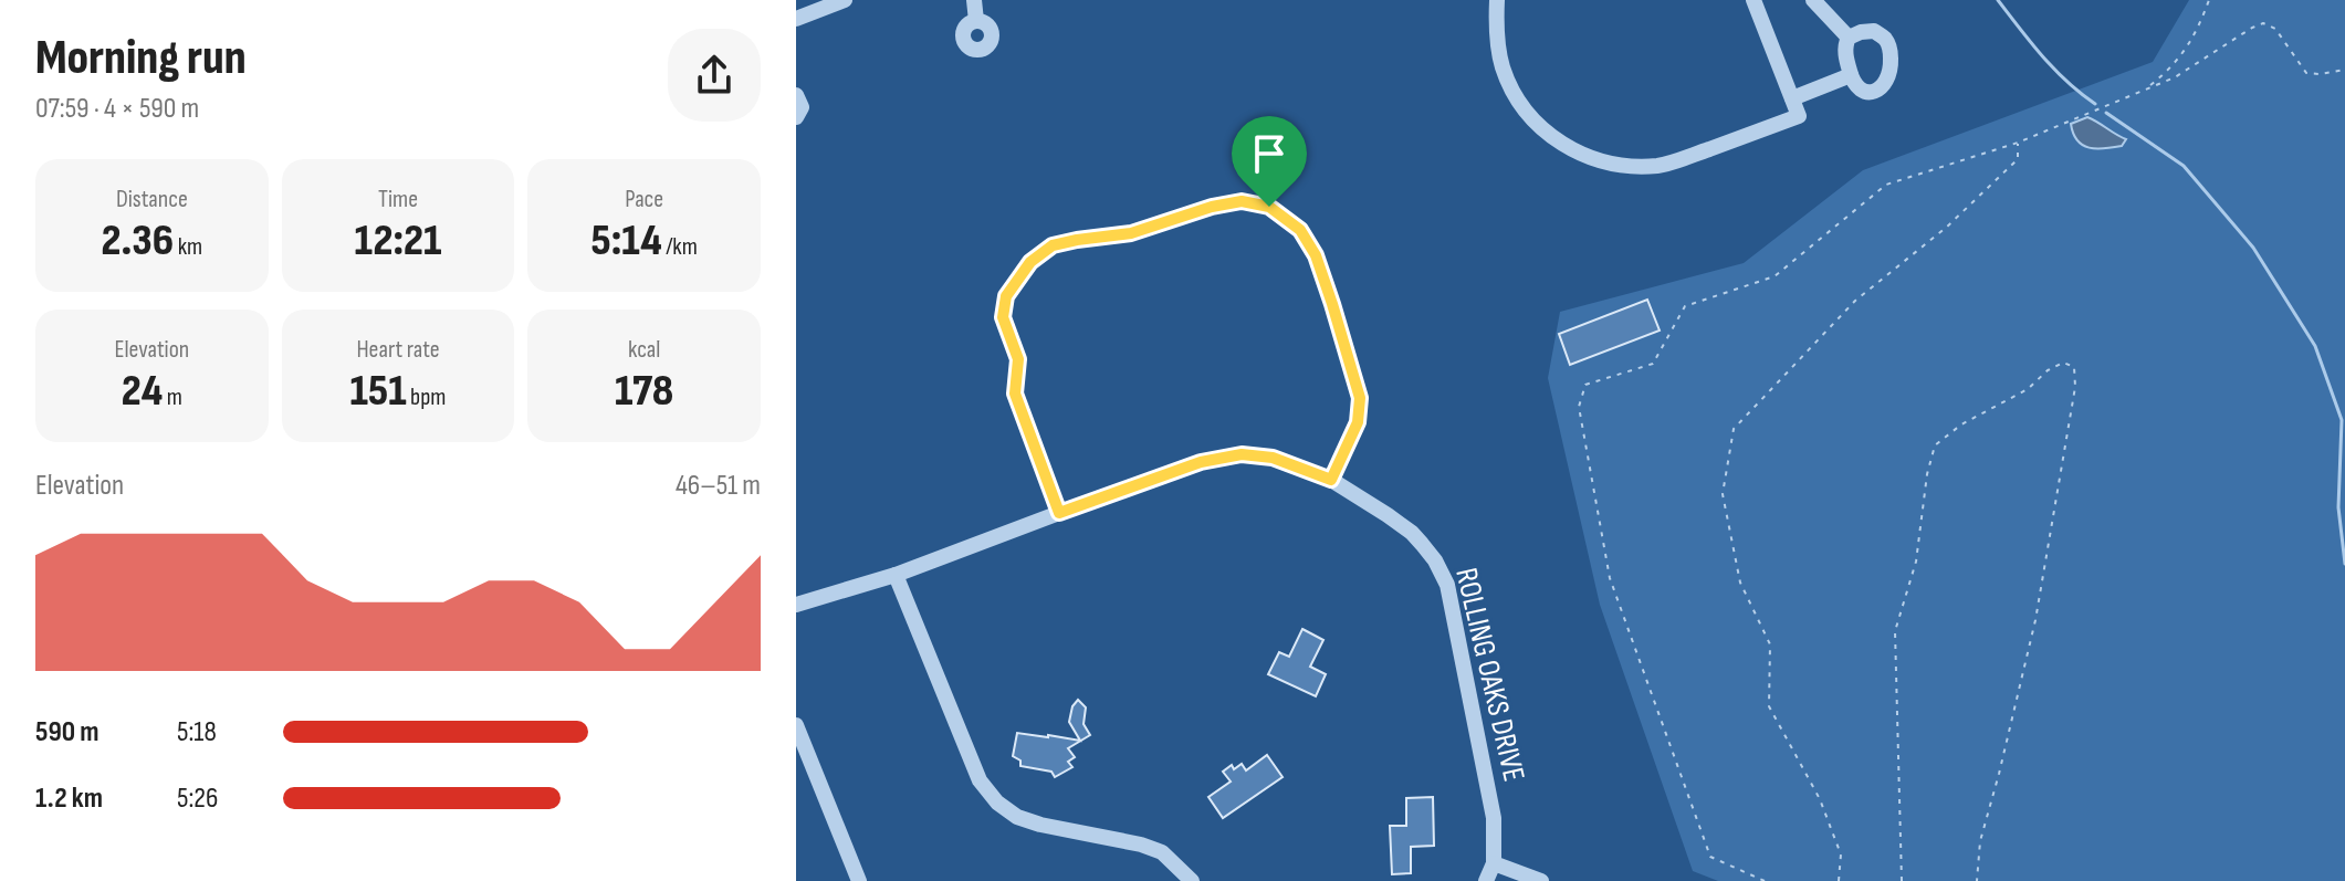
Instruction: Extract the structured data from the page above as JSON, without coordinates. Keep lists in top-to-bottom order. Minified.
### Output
{"streets":{"street":["ROLLING OAKS DRIVE"]},"page":{"heading":["Morning run","07:59 · 4 × 590 m"],"stats":[["Distance","2.36 km"],["Time","12:21"],["Pace","5:14 /km"],["Elevation","24 m"],["Heart rate","151 bpm"],["kcal","178"]],"chart":["Elevation","46–51 m"],"list":[{"name":"590 m","note":"5:18"},{"name":"1.2 km","note":"5:26"}]}}
